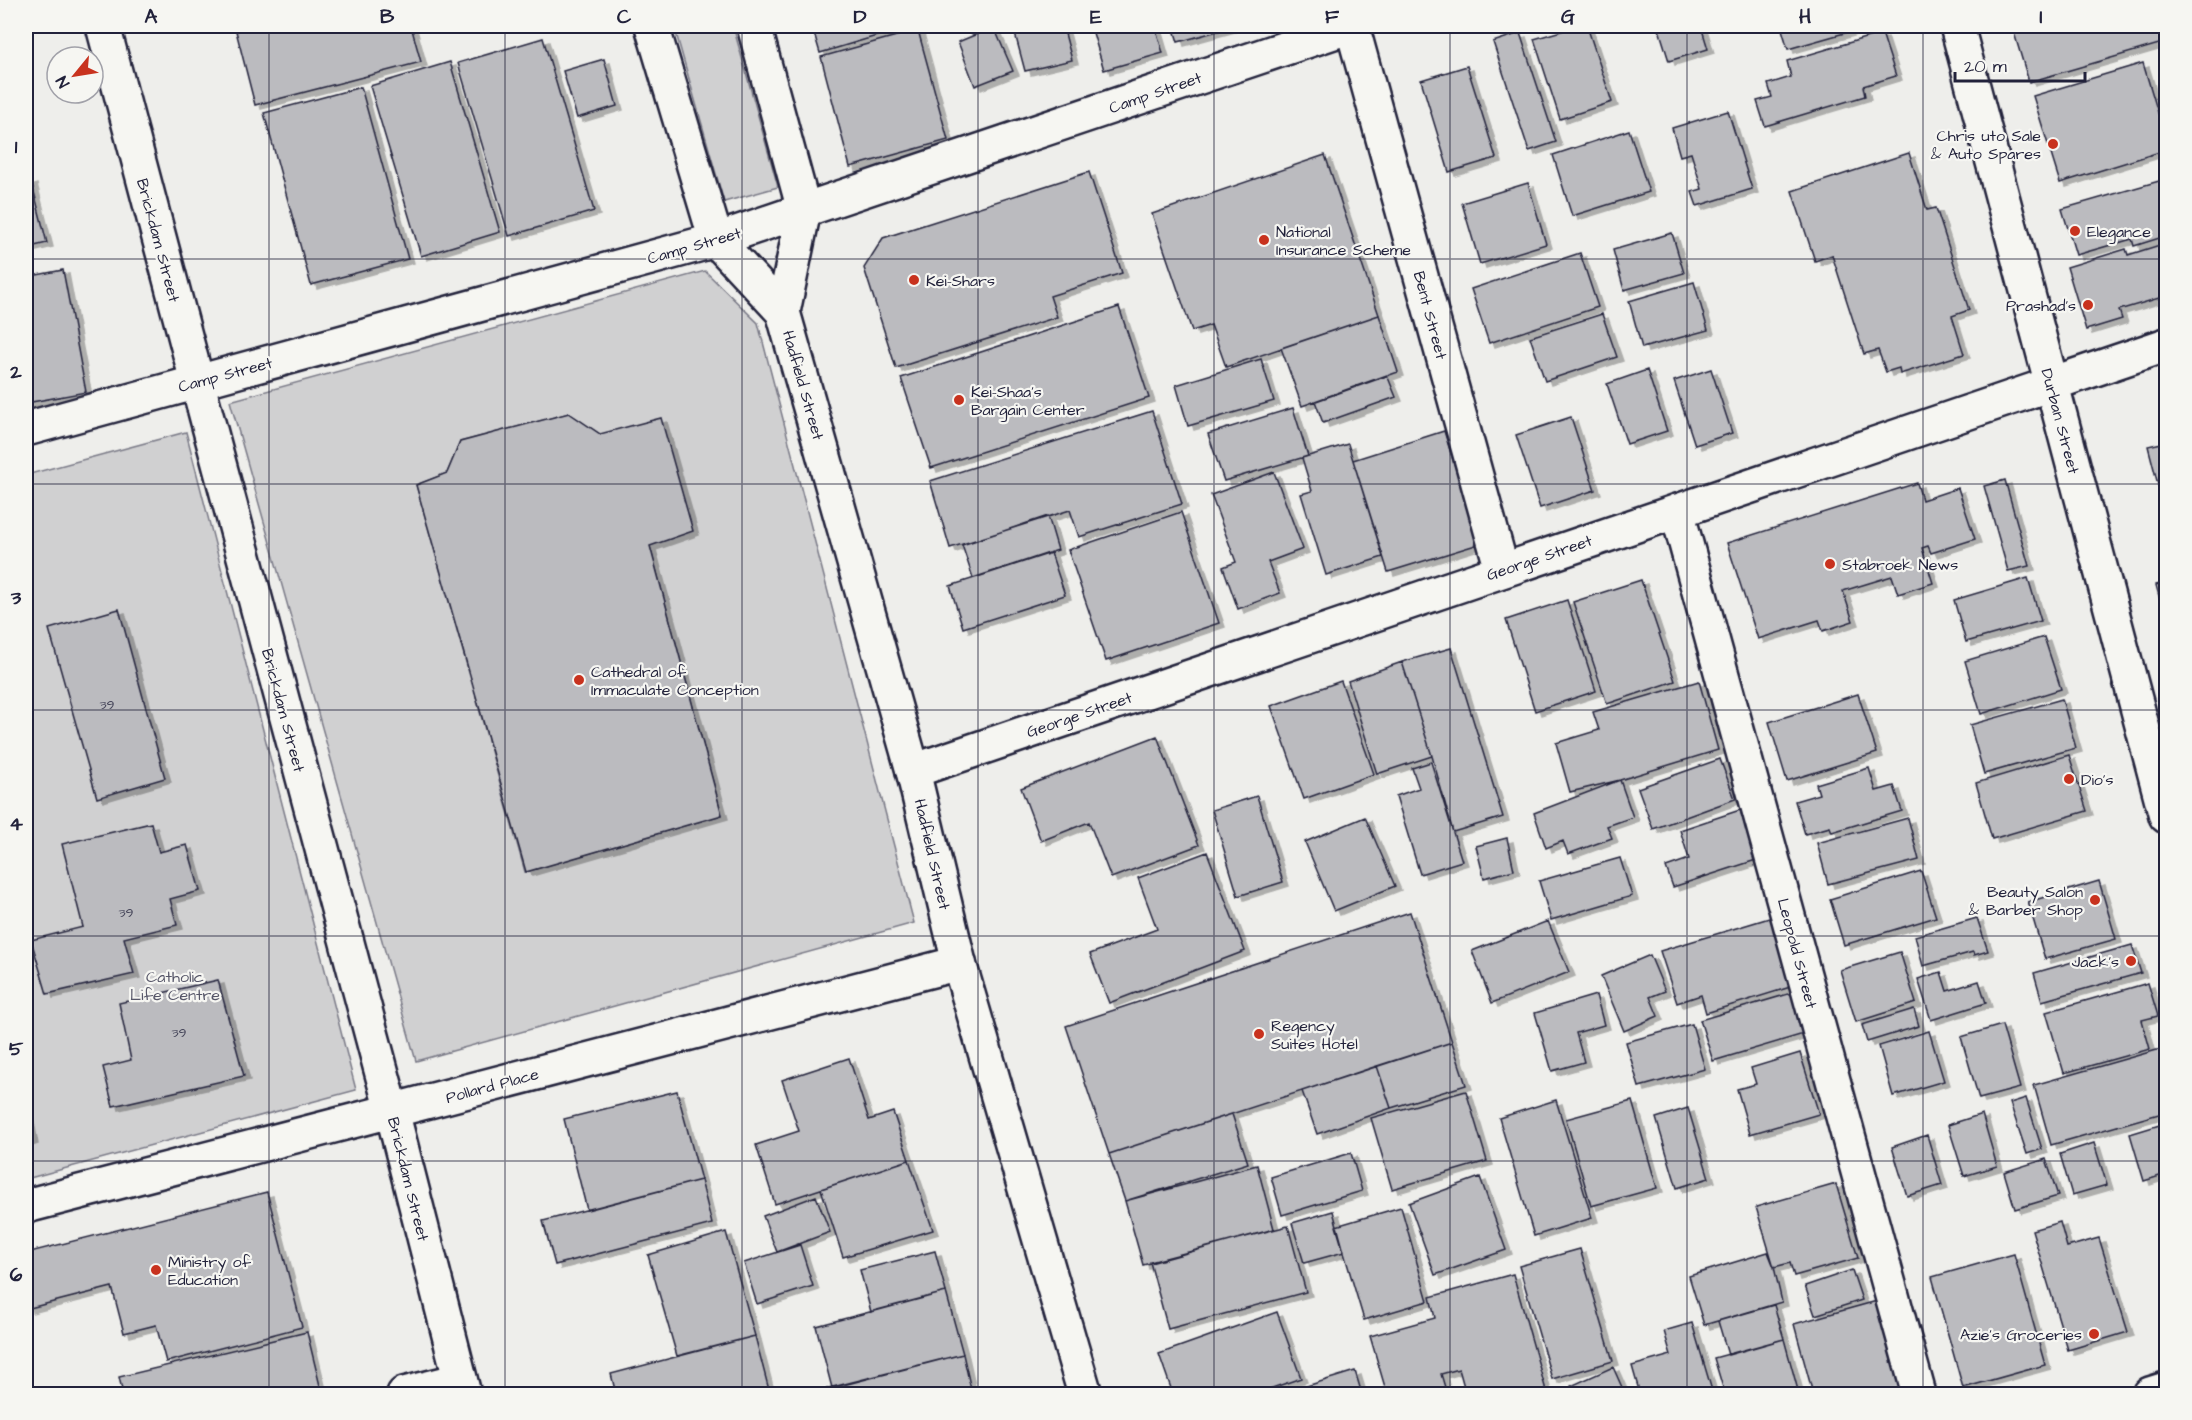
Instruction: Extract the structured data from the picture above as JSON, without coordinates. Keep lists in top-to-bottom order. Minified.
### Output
{"streets":{"street":["Camp Street","Brickdam Street","Bent Street","Hadfield Street","Durban Street","George Street","Leopold Street","Pollard Place"]},"crossings":[["Camp Street","Brickdam Street"],["Camp Street","Bent Street"],["Camp Street","Hadfield Street"],["Brickdam Street","Pollard Place"],["Bent Street","George Street"],["Hadfield Street","George Street"],["Hadfield Street","Pollard Place"],["Durban Street","George Street"],["George Street","Leopold Street"]],"parks":["Catholic Life Centre"],"places":["Chris uto Sale & Auto Spares","Elegance","National Insurance Scheme","Kei-Shars","Prashad's","Kei-Shaa's Bargain Center","Stabroek News","Cathedral of Immaculate Conception","Dio's","Beauty Salon & Barber Shop","Jack's","Regency Suites Hotel","Ministry of Education","Azie's Groceries"],"house_numbers":["39","39","39"],"scale_bar":"20 m","north":"bottom left","grid":{"columns":["A","B","C","D","E","F","G","H","I"],"rows":["1","2","3","4","5","6"]}}
